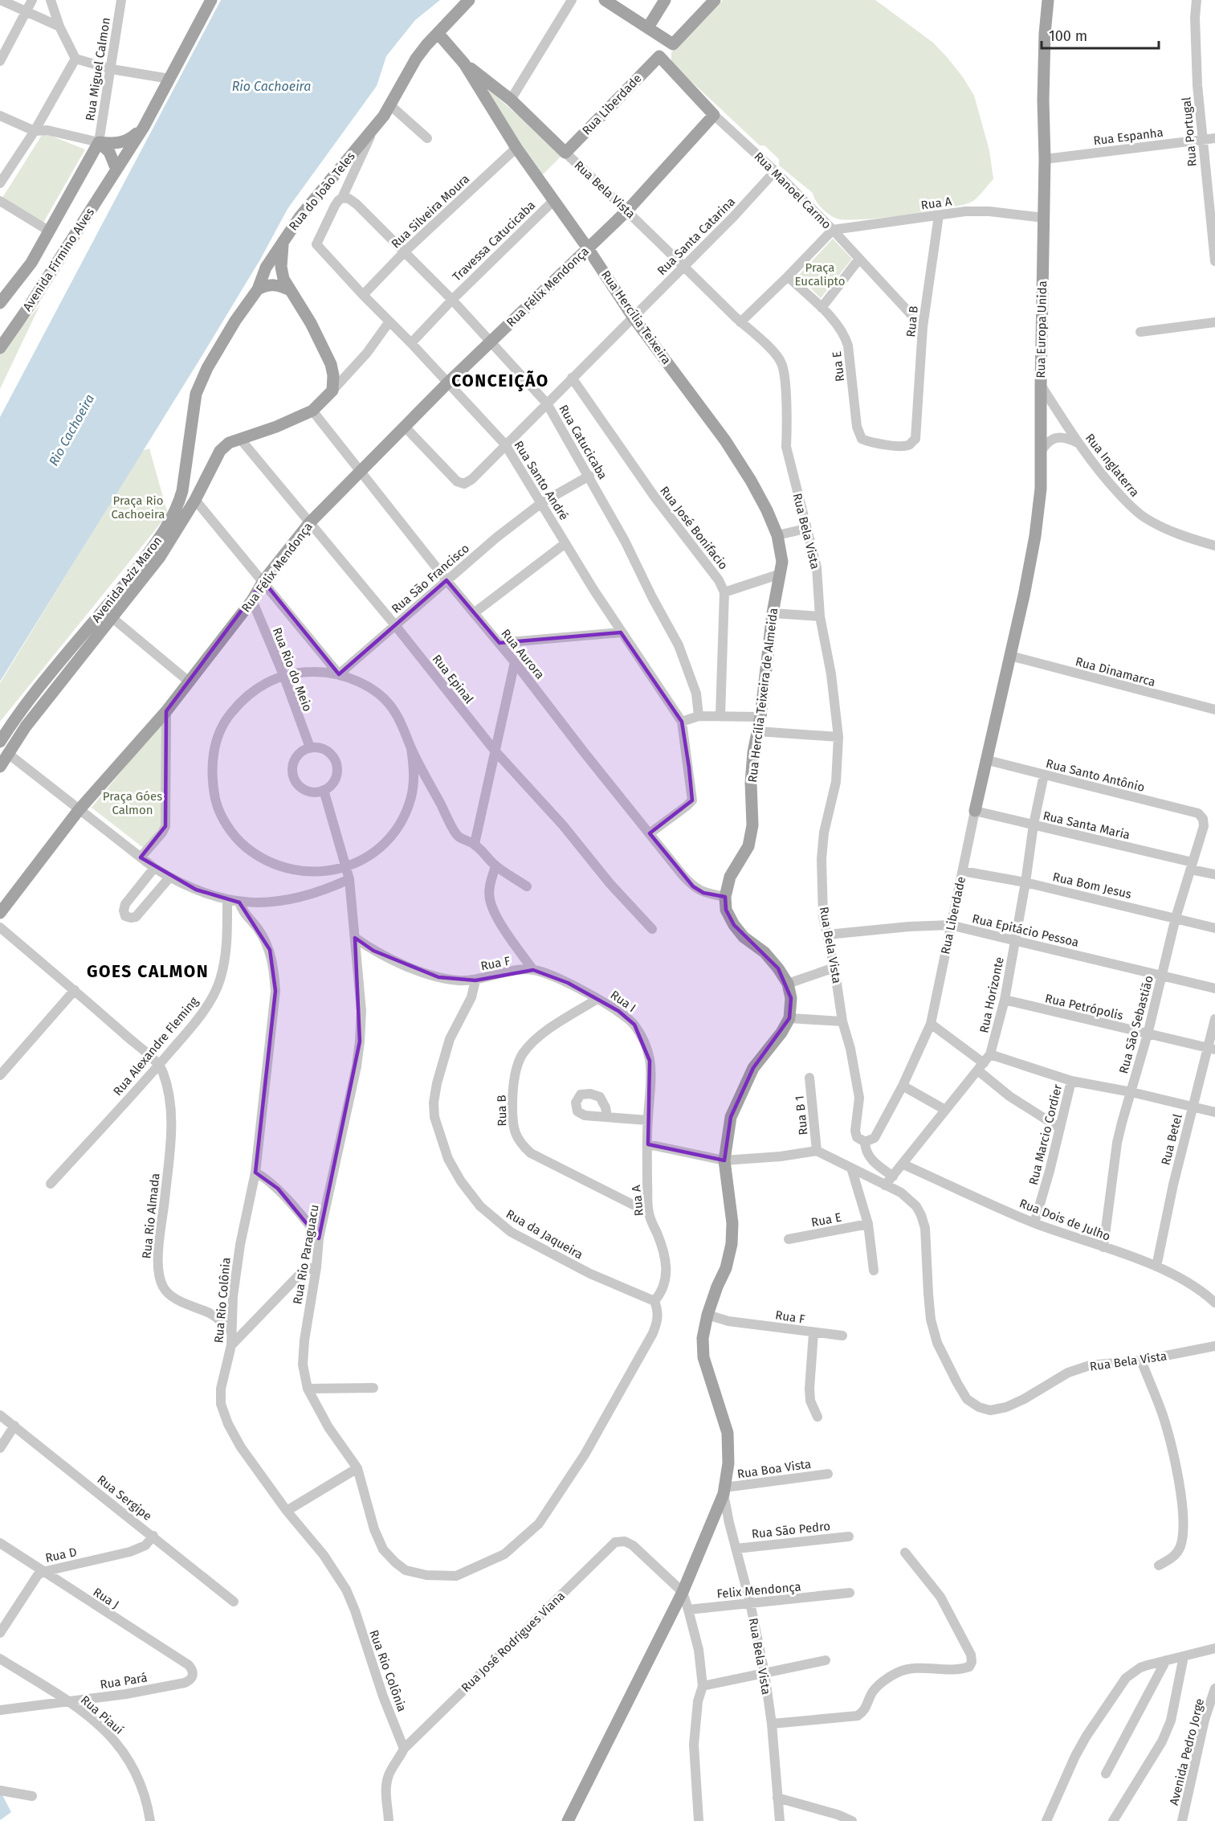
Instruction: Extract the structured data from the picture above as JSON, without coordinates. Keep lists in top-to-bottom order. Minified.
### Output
{"streets":{"main road":["Rua Liberdade","Rua Bela Vista","Rua Manoel Carmo","Rua do João Teles","Avenida Firmino Alves","Rua Félix Mendonça","Rua Hercília Teixeira","Rua Europa Unida","Avenida Aziz Maron","Rua Hercília Teixeira de Almeida"],"street":["Rua Miguel Calmon","Rua Portugal","Rua Espanha","Rua A","Rua Silveira Moura","Rua Santa Catarina","Travessa Catucicaba","Rua B","Rua E","Rua Catucicaba","Rua Inglaterra","Rua Santo André","Rua José Bonifacio","Rua São Francisco","Rua Aurora","Rua Rio do Meio","Rua Dinamarca","Rua Epinal","Rua Santo Antônio","Rua Santa Maria","Rua Bom Jesus","Rua Epitácio Pessoa","Rua F","Rua Horizonte","Rua I","Rua Petrópolis","Rua São Sebastião","Rua Alexandre Fleming","Rua B 1","Rua Marcio Cordier","Rua Betel","Rua Rio Almada","Rua Dois de Julho","Rua da Jaqueira","Rua Rio Paraguacu","Rua Rio Colônia","Rua Boa Vista","Rua Sergipe","Rua São Pedro","Rua D","Felix Mendonça","Rua J","Rua José Rodrigues Viana","Rua Pará","Rua Piauí","Avenida Pedro Jorge"]},"crossings":[["Rua Miguel Calmon","Avenida Firmino Alves"],["Rua Liberdade","Rua Bela Vista"],["Rua Liberdade","Rua Manoel Carmo"],["Rua Liberdade","Rua Europa Unida"],["Rua Liberdade","Rua Dinamarca"],["Rua Liberdade","Rua Santo Antônio"],["Rua Liberdade","Rua Santa Maria"],["Rua Liberdade","Rua Bom Jesus"],["Rua Liberdade","Rua Epitácio Pessoa"],["Rua Portugal","Rua Espanha"],["Rua Espanha","Rua Europa Unida"],["Rua Bela Vista","Rua Santa Catarina"],["Rua Bela Vista","Rua Félix Mendonça"],["Rua Bela Vista","Rua Hercília Teixeira"],["Rua Bela Vista","Rua Epitácio Pessoa"],["Rua Bela Vista","Rua Horizonte"],["Rua Bela Vista","Rua Boa Vista"],["Rua Bela Vista","Rua São Pedro"],["Rua Bela Vista","Felix Mendonça"],["Rua Manoel Carmo","Rua A"],["Rua Manoel Carmo","Rua Santa Catarina"],["Rua Manoel Carmo","Rua Félix Mendonça"],["Rua Manoel Carmo","Rua B"],["Rua do João Teles","Rua Hercília Teixeira"],["Rua do João Teles","Avenida Aziz Maron"],["Rua A","Rua B"],["Rua A","Rua Europa Unida"],["Rua A","Rua I"],["Rua A","Rua da Jaqueira"],["Rua A","Rua Rio Paraguacu"],["Rua Silveira Moura","Rua Hercília Teixeira"],["Rua Silveira Moura","Rua Catucicaba"],["Rua Silveira Moura","Rua Santo André"],["Rua Santa Catarina","Rua Félix Mendonça"],["Rua Santa Catarina","Rua Hercília Teixeira"],["Rua Santa Catarina","Rua Catucicaba"],["Rua Santa Catarina","Rua Santo André"],["Rua Santa Catarina","Rua José Bonifacio"],["Travessa Catucicaba","Rua Hercília Teixeira"],["Travessa Catucicaba","Rua Catucicaba"],["Travessa Catucicaba","Rua Santo André"],["Rua Félix Mendonça","Rua Hercília Teixeira"],["Rua Félix Mendonça","Rua Catucicaba"],["Rua Félix Mendonça","Rua Santo André"],["Rua Félix Mendonça","Rua Aurora"],["Rua Félix Mendonça","Rua Rio do Meio"],["Rua Félix Mendonça","Rua Epinal"],["Rua Hercília Teixeira","Rua Hercília Teixeira de Almeida"],["Rua B","Rua E"],["Rua B","Rua I"],["Rua Europa Unida","Rua Inglaterra"],["Rua Europa Unida","Rua Dinamarca"],["Rua Catucicaba","Rua Santo André"],["Rua Catucicaba","Rua São Francisco"],["Rua Santo André","Rua São Francisco"],["Rua Santo André","Rua Aurora"],["Rua São Francisco","Rua Aurora"],["Rua São Francisco","Rua Epinal"],["Avenida Aziz Maron","Rua Aurora"],["Avenida Aziz Maron","Rua Epinal"],["Rua Aurora","Rua Hercília Teixeira de Almeida"],["Rua Santo Antônio","Rua Horizonte"],["Rua Santo Antônio","Rua São Sebastião"],["Rua Santa Maria","Rua Horizonte"],["Rua Santa Maria","Rua São Sebastião"],["Rua Bom Jesus","Rua Horizonte"],["Rua Bom Jesus","Rua São Sebastião"],["Rua Epitácio Pessoa","Rua Horizonte"],["Rua Epitácio Pessoa","Rua São Sebastião"],["Rua F","Rua I"],["Rua F","Rua da Jaqueira"],["Rua Horizonte","Rua Petrópolis"],["Rua Horizonte","Rua Dois de Julho"],["Rua Petrópolis","Rua São Sebastião"],["Rua Petrópolis","Rua Betel"],["Rua São Sebastião","Rua Dois de Julho"],["Rua Alexandre Fleming","Rua Rio Almada"],["Rua Marcio Cordier","Rua Dois de Julho"],["Rua Betel","Rua Dois de Julho"],["Rua Rio Almada","Rua Rio Colônia"],["Rua da Jaqueira","Rua Rio Paraguacu"],["Rua Rio Colônia","Rua José Rodrigues Viana"],["Rua Sergipe","Rua D"],["Rua D","Rua J"],["Rua J","Rua Pará"],["Rua Pará","Rua Piauí"]],"districts":["CONCEIÇÃO","GOES CALMON"],"water":["Rio Cachoeira"],"parks":["Praça Eucalipto","Praça Rio Cachoeira","Praça Góes Calmon"],"scale_bar":"100 m"}
